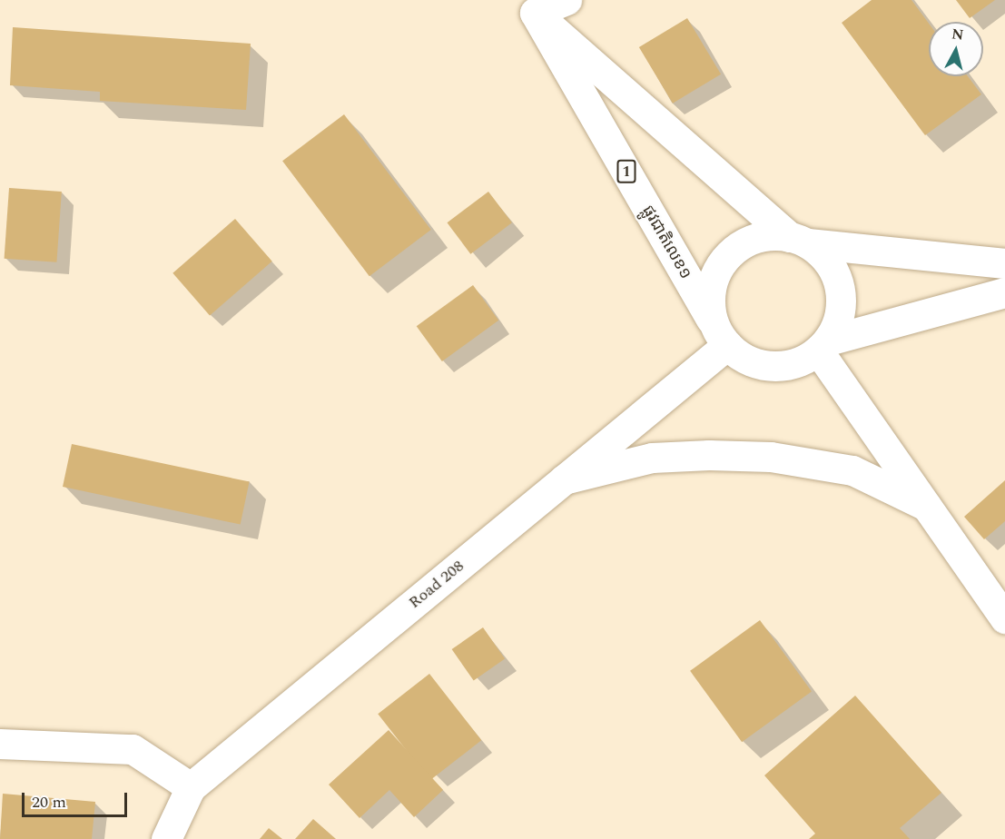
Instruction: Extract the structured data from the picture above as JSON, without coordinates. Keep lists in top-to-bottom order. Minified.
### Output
{"streets":{"main road":["1","ផ្លូវជាតិលេខ១","Road 208"]},"crossings":[["1","ផ្លូវជាតិលេខ១"],["1","Road 208"],["ផ្លូវជាតិលេខ១","Road 208"]],"scale_bar":"20 m","north":"top"}
